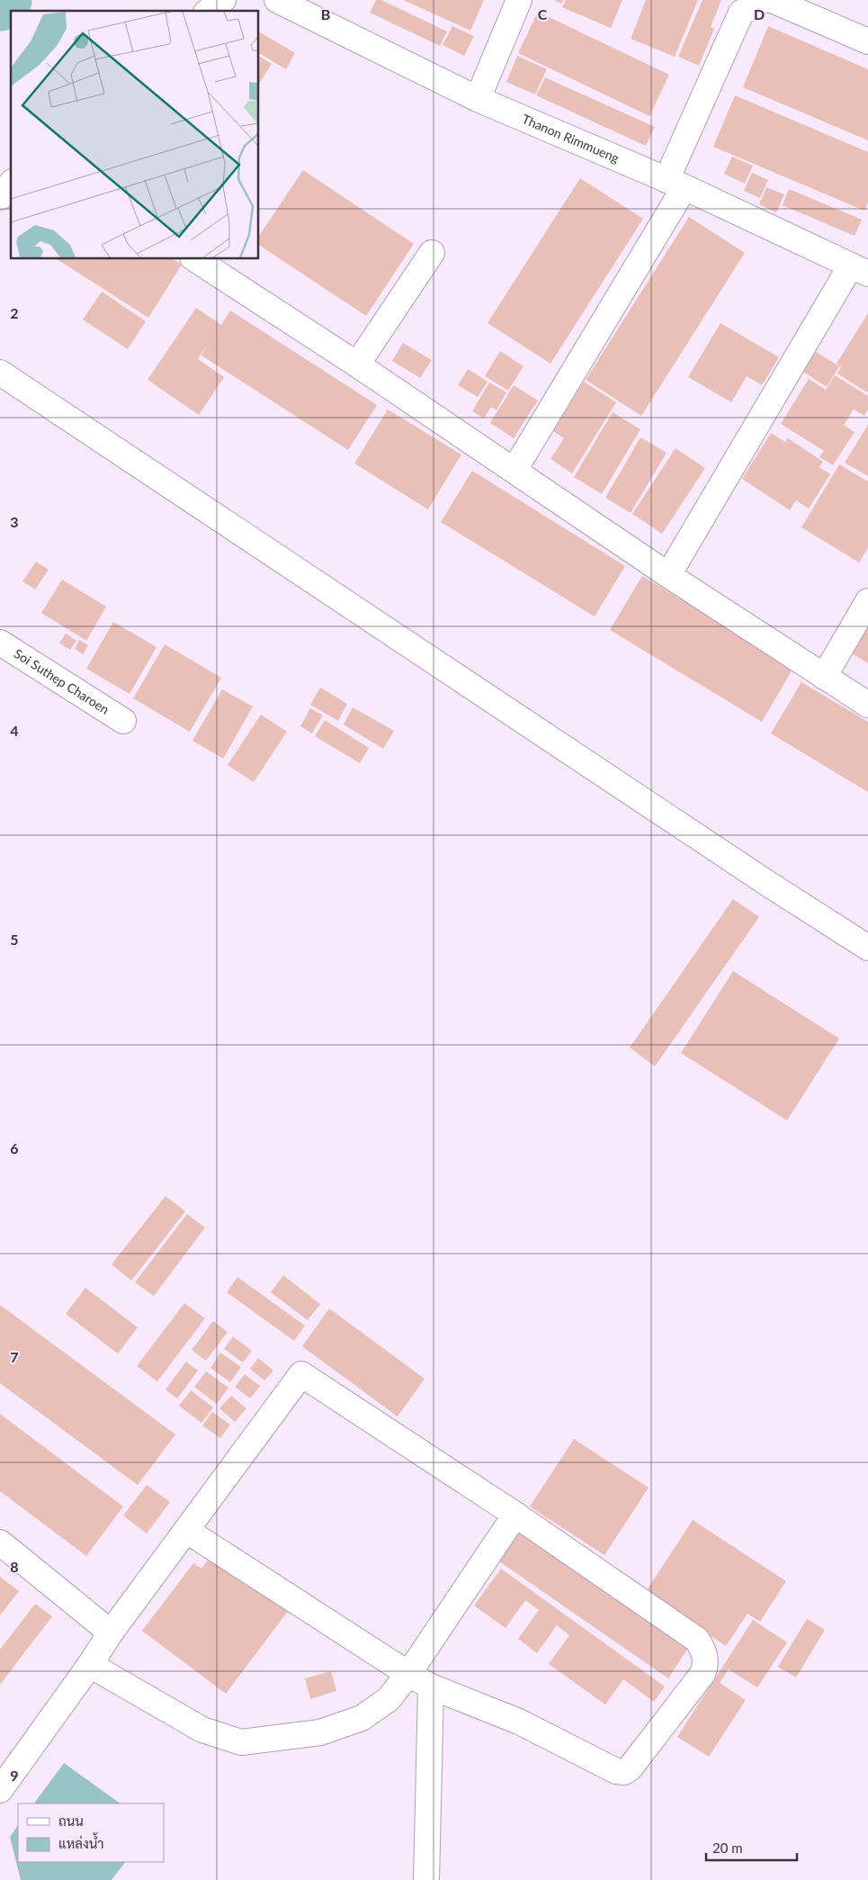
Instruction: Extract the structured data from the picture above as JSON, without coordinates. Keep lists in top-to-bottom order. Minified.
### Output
{"streets":{"street":["Thanon Rimmueng","Soi Suthep Charoen"]},"legend":["ถนน","แหล่งน้ำ"],"scale_bar":"20 m","grid":{"columns":["B","C","D"],"rows":["2","3","4","5","6","7","8","9"]}}
